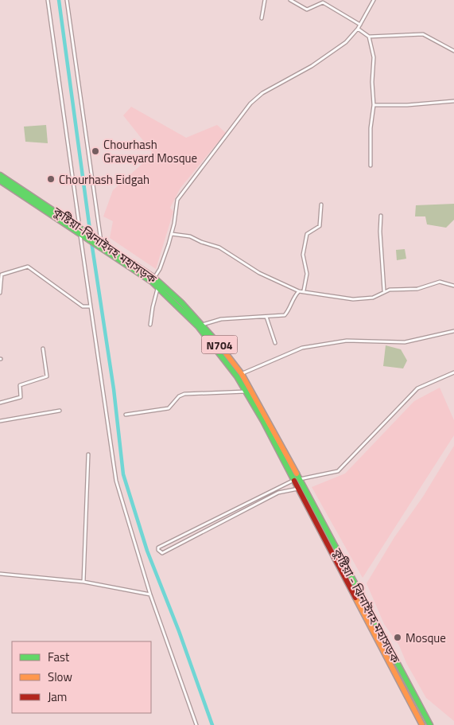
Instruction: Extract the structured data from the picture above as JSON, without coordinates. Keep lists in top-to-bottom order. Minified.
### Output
{"streets":{"highway":["কুষ্টিয়া-ঝিনাইদহ মহাসড়ক","N704","কুষ্টিয়া - ঝিনাইদহ মহাসড়ক"]},"crossings":[["কুষ্টিয়া-ঝিনাইদহ মহাসড়ক","কুষ্টিয়া - ঝিনাইদহ মহাসড়ক"]],"places":["Chourhash Graveyard Mosque","Chourhash Eidgah","Mosque"],"legend":["Fast","Slow","Jam"]}
